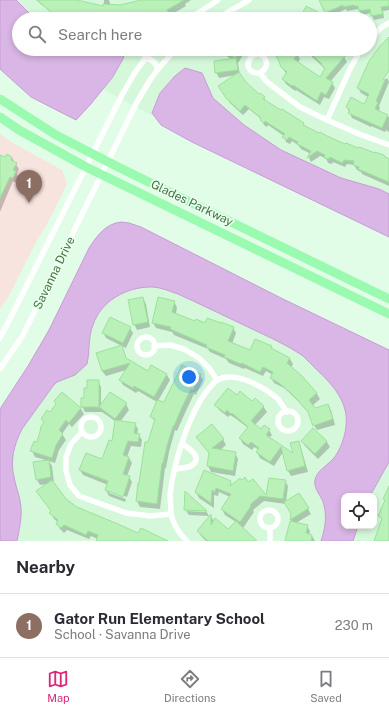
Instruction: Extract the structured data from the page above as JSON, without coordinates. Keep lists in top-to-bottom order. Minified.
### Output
{"streets":{"main road":["Glades Parkway"],"street":["Savanna Drive"]},"crossings":[["Glades Parkway","Savanna Drive"]],"page":{"search":"Search here","pins":"1","heading":"Nearby","list":[{"mark":"1","name":"Gator Run Elementary School","note":"School · Savanna Drive","value":"230 m"}],"nav":["Map","Directions","Saved"]}}
